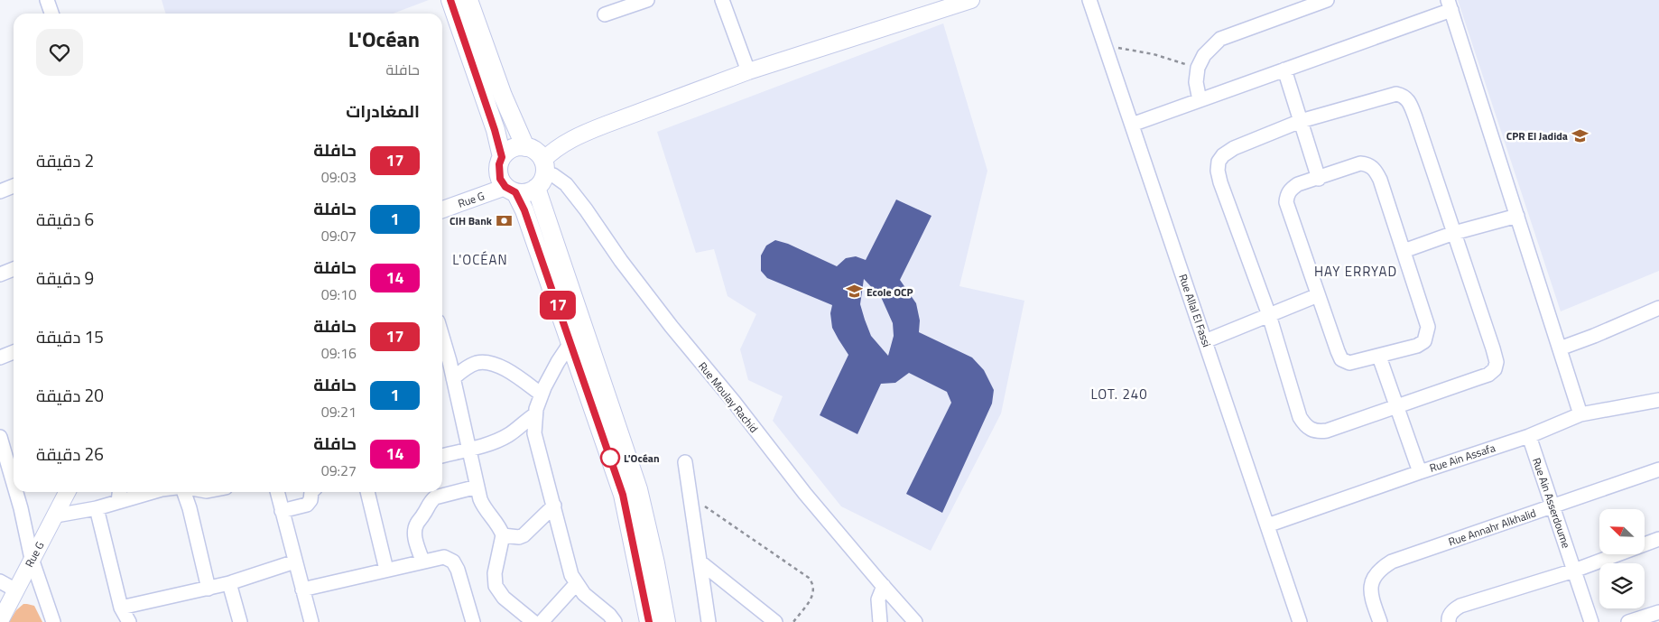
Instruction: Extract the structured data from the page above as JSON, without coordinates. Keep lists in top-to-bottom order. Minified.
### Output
{"streets":{"street":["Rue G","Rue Allal El Fassi","Rue Moulay Rachid","Rue Ain Assafa","Rue Ain Asserdoume","Rue Annahr Alkhalid"]},"crossings":[["Rue G","Rue Moulay Rachid"],["Rue Allal El Fassi","Rue Ain Assafa"],["Rue Ain Assafa","Rue Ain Asserdoume"],["Rue Ain Asserdoume","Rue Annahr Alkhalid"]],"districts":["L'OCÉAN","HAY ERRYAD","LOT. 240"],"places":{"school or university":["CPR El Jadida","Ecole OCP"],"bank":["CIH Bank"],"other":["L'Océan"]},"lines":["bus line 17"],"north":"top left","page":{"on_map":"17","heading":[["L'Océan","حافلة"],"المغادرات"],"list":[{"mark":"17","name":"حافلة","note":"09:03","value":"2 دقيقة"},{"mark":"1","name":"حافلة","note":"09:07","value":"6 دقيقة"},{"mark":"14","name":"حافلة","note":"09:10","value":"9 دقيقة"},{"mark":"17","name":"حافلة","note":"09:16","value":"15 دقيقة"},{"mark":"1","name":"حافلة","note":"09:21","value":"20 دقيقة"},{"mark":"14","name":"حافلة","note":"09:27","value":"26 دقيقة"}]}}
